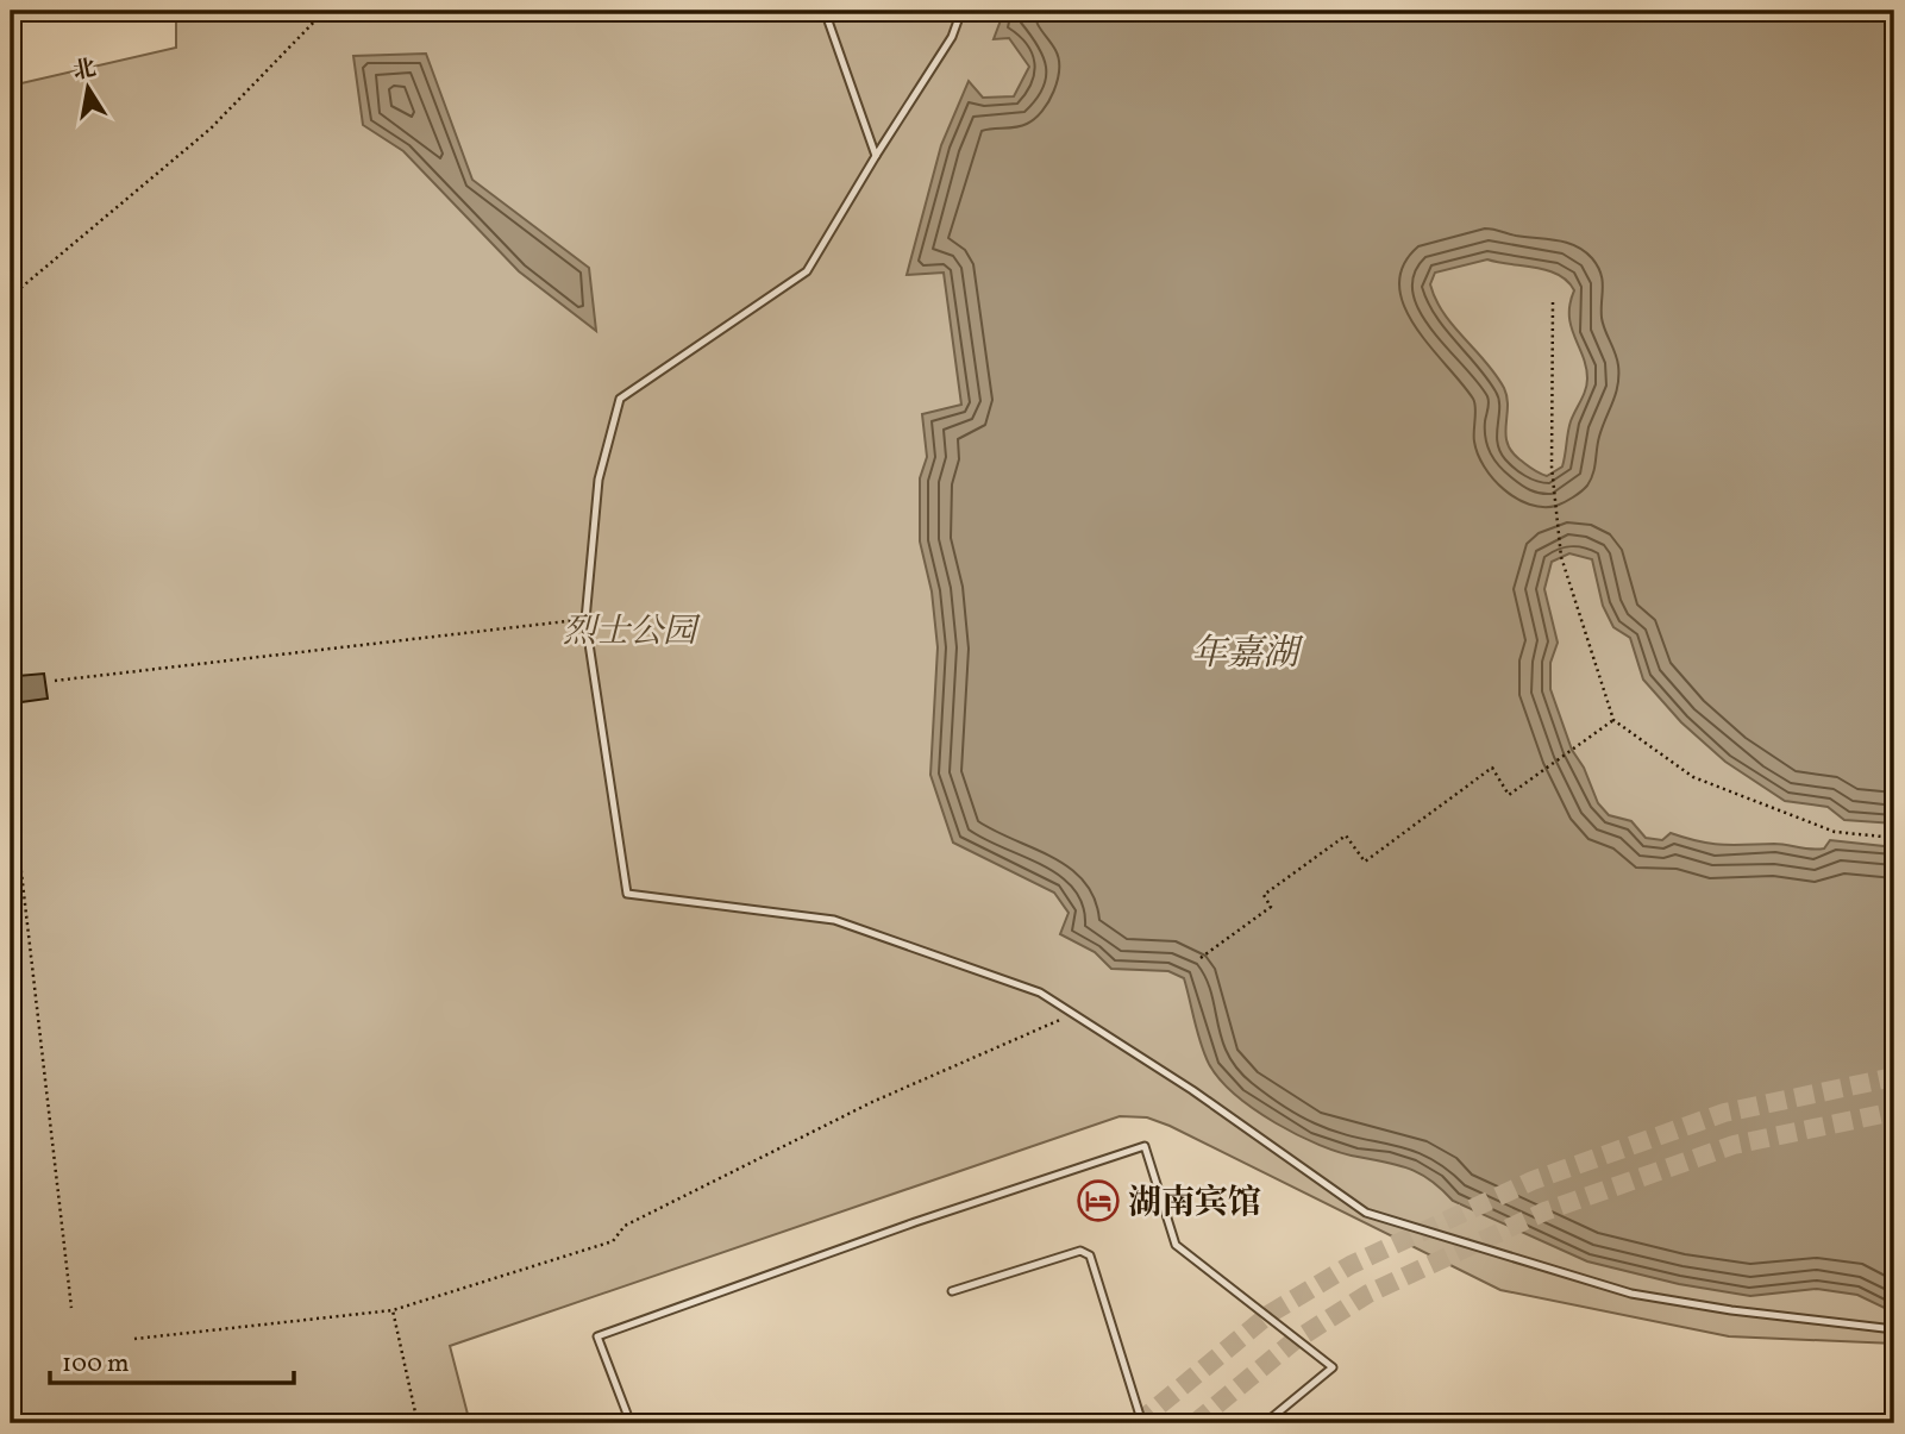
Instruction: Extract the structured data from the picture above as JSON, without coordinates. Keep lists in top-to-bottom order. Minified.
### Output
{"water":["年嘉湖"],"parks":["烈士公园"],"places":{"hotel":["湖南宾馆"]},"scale_bar":"100 m","north":"top"}
